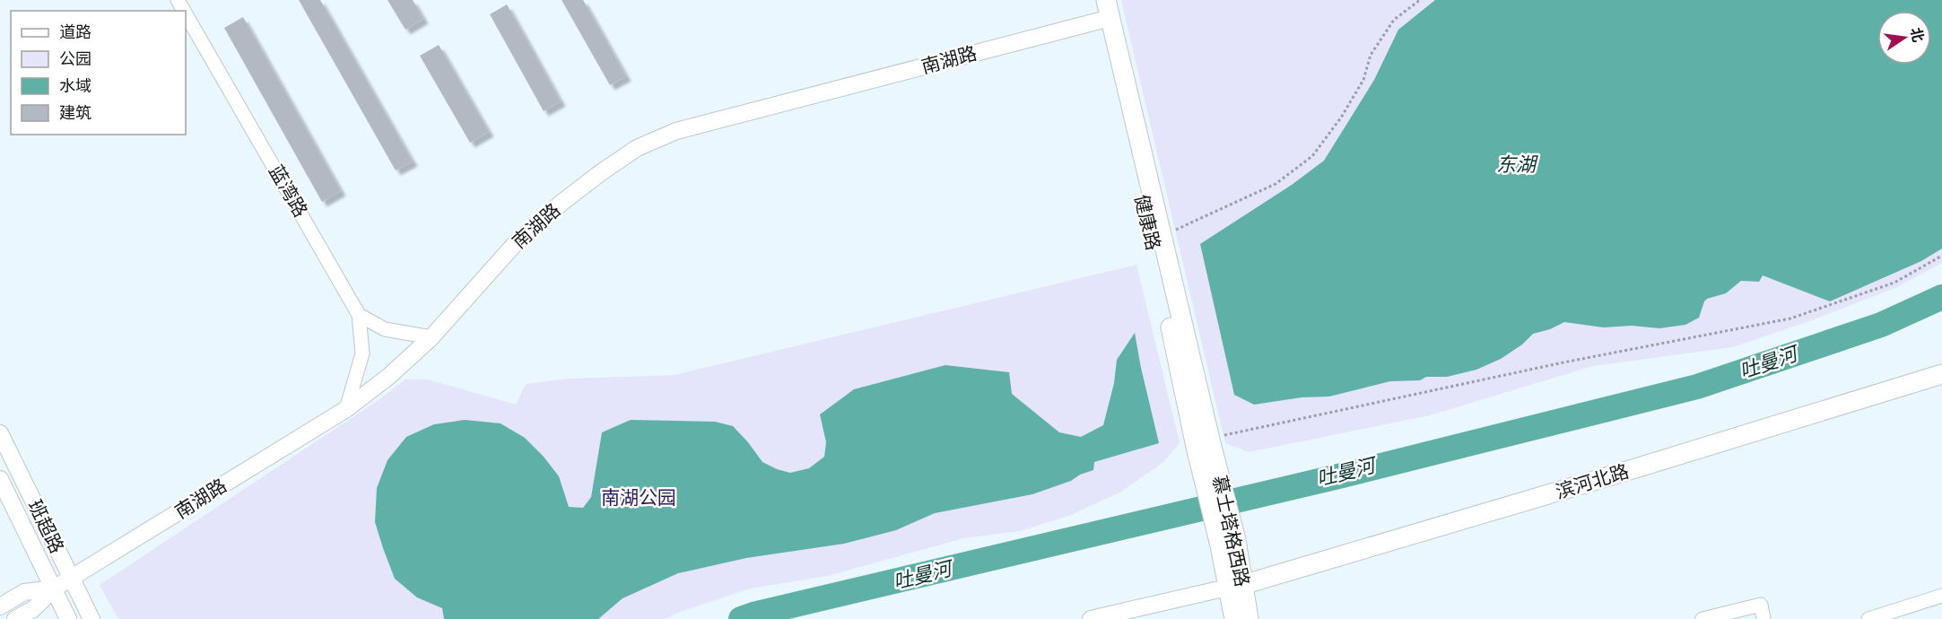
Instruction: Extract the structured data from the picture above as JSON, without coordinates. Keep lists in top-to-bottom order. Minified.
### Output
{"streets":{"main road":["健康路","滨河北路","慕士塔格西路"],"street":["南湖路","蓝湾路","班超路"]},"crossings":[["南湖路","健康路"],["南湖路","班超路"],["健康路","慕士塔格西路"],["滨河北路","慕士塔格西路"]],"water":["东湖","吐曼河"],"parks":["南湖公园"],"legend":["道路","公园","水域","建筑"],"north":"right"}
